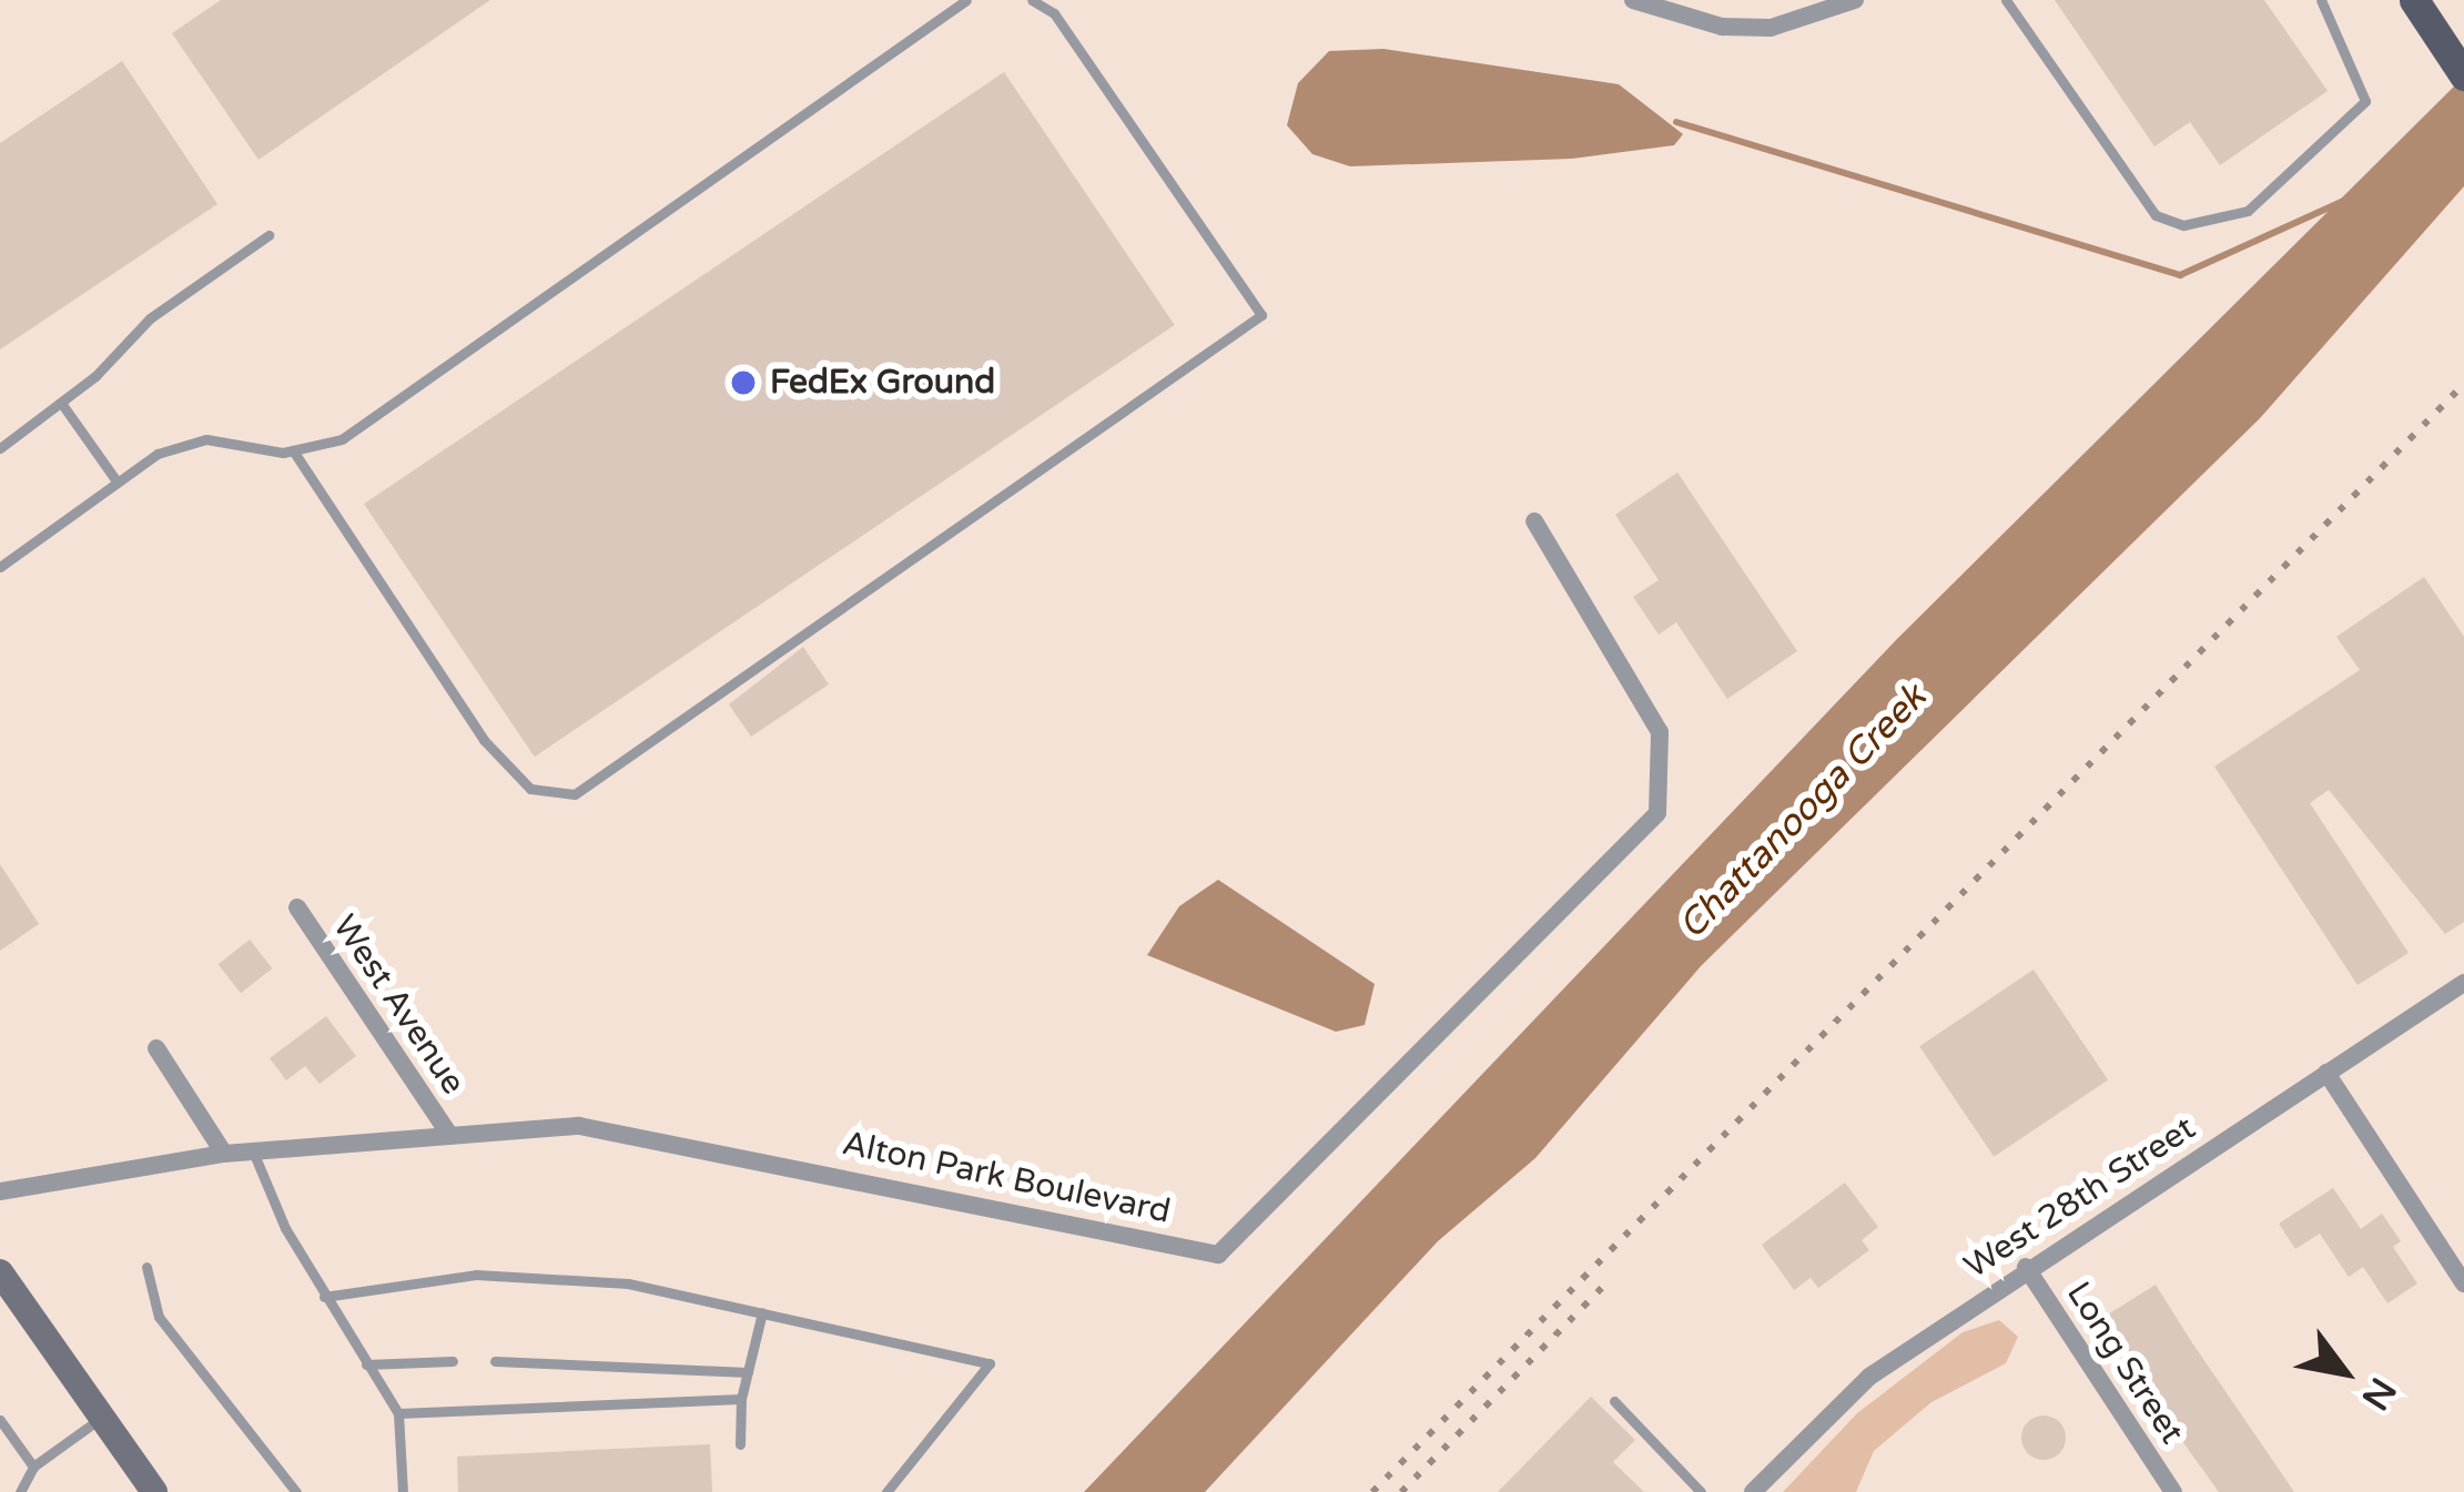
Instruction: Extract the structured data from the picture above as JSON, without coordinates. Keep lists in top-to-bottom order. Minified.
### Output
{"streets":{"street":["West Avenue","Alton Park Boulevard","West 28th Street","Long Street"]},"crossings":[["West Avenue","Alton Park Boulevard"],["West 28th Street","Long Street"]],"water":["Chattanooga Creek"],"places":["FedEx Ground"],"north":"bottom right"}
